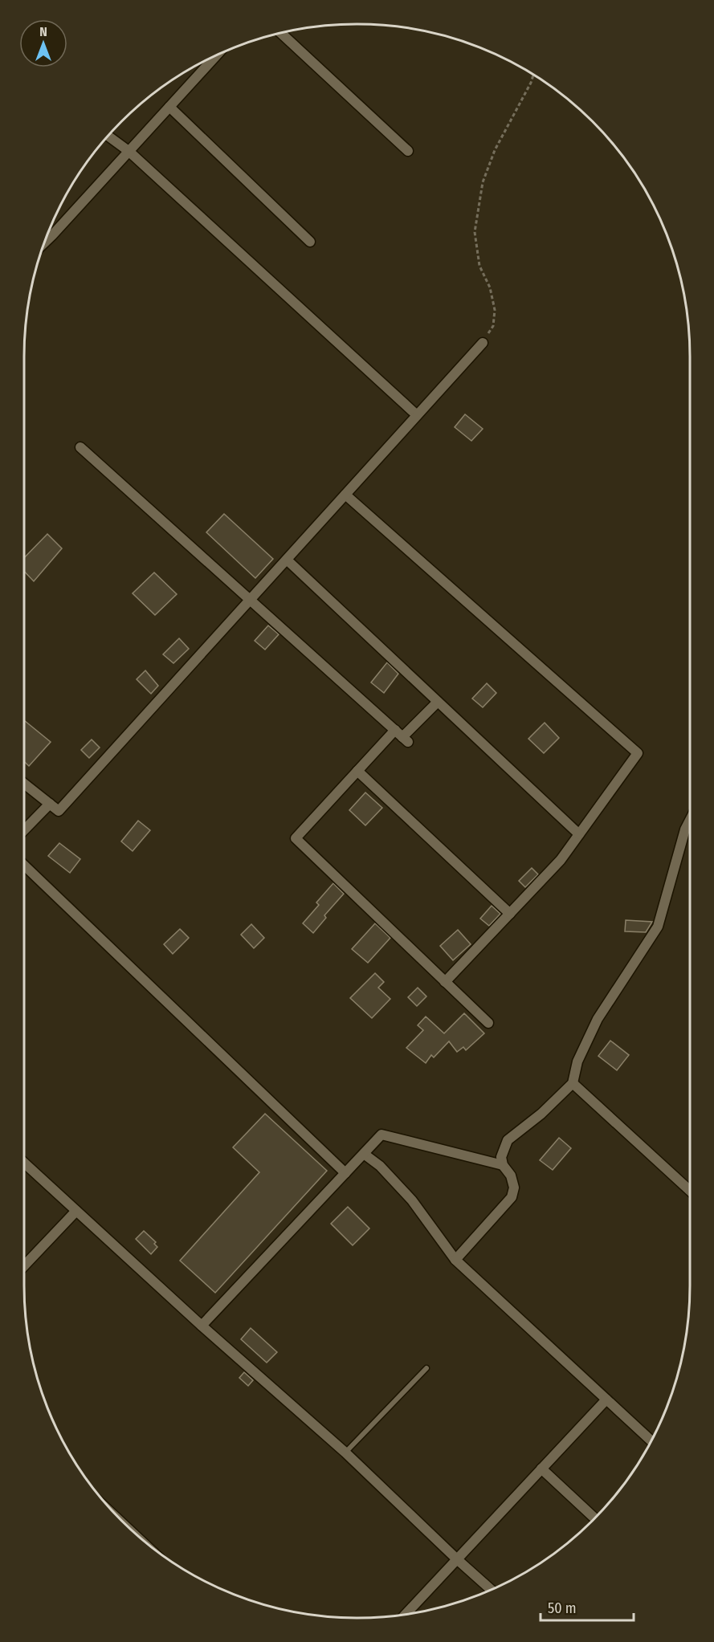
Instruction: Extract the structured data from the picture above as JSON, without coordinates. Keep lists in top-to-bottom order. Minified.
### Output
{"scale_bar":"50 m","north":"top"}
